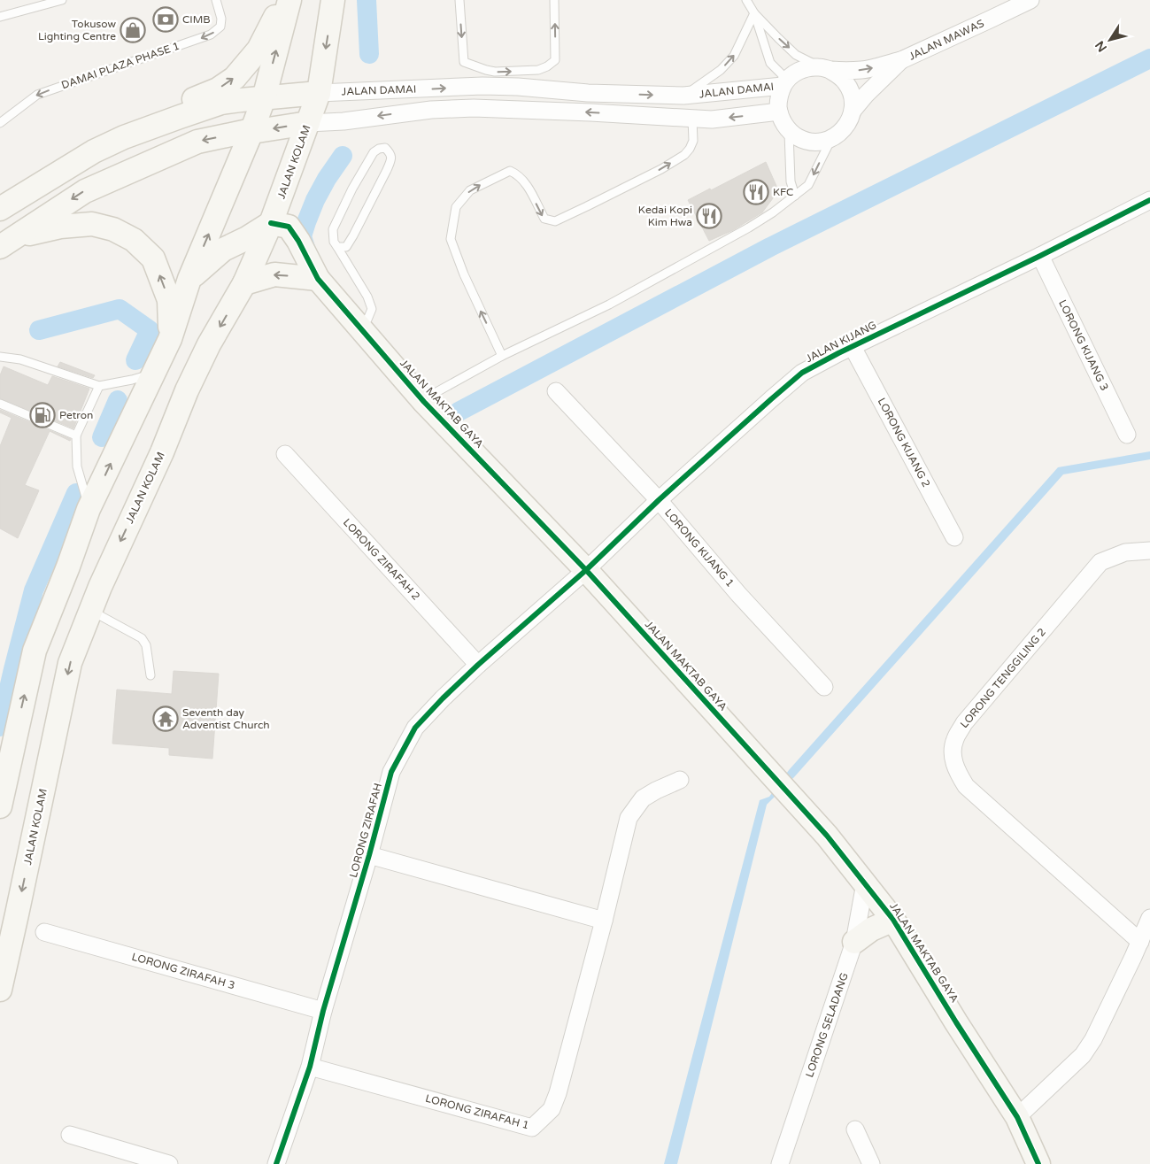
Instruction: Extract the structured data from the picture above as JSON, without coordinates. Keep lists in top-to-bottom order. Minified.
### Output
{"streets":{"main road":["JALAN DAMAI","JALAN KOLAM","JALAN MAKTAB GAYA"],"street":["JALAN MAWAS","JALAN KIJANG","LORONG KIJANG 3","LORONG KIJANG 2","LORONG KIJANG 1","LORONG ZIRAFAH 2","LORONG TENGGILING 2","LORONG ZIRAFAH","LORONG ZIRAFAH 3","LORONG SELADANG","LORONG ZIRAFAH 1"],"lane":["DAMAI PLAZA PHASE 1"]},"crossings":[["JALAN MAWAS","JALAN DAMAI"],["JALAN DAMAI","JALAN KOLAM"],["JALAN KOLAM","JALAN MAKTAB GAYA"],["JALAN KIJANG","LORONG KIJANG 3"],["JALAN KIJANG","JALAN MAKTAB GAYA"],["JALAN KIJANG","LORONG KIJANG 2"],["JALAN KIJANG","LORONG KIJANG 1"],["JALAN KIJANG","LORONG ZIRAFAH"],["JALAN MAKTAB GAYA","LORONG ZIRAFAH"],["JALAN MAKTAB GAYA","LORONG SELADANG"],["LORONG ZIRAFAH 2","LORONG ZIRAFAH"],["LORONG ZIRAFAH","LORONG ZIRAFAH 3"],["LORONG ZIRAFAH","LORONG ZIRAFAH 1"]],"one_way":["DAMAI PLAZA PHASE 1"],"places":{"bank":["CIMB"],"shop":["Tokusow Lighting Centre"],"restaurant":["KFC","Kedai Kopi Kim Hwa"],"fuel station":["Petron"],"temple":["Seventh day Adventist Church"]},"north":"bottom left"}
